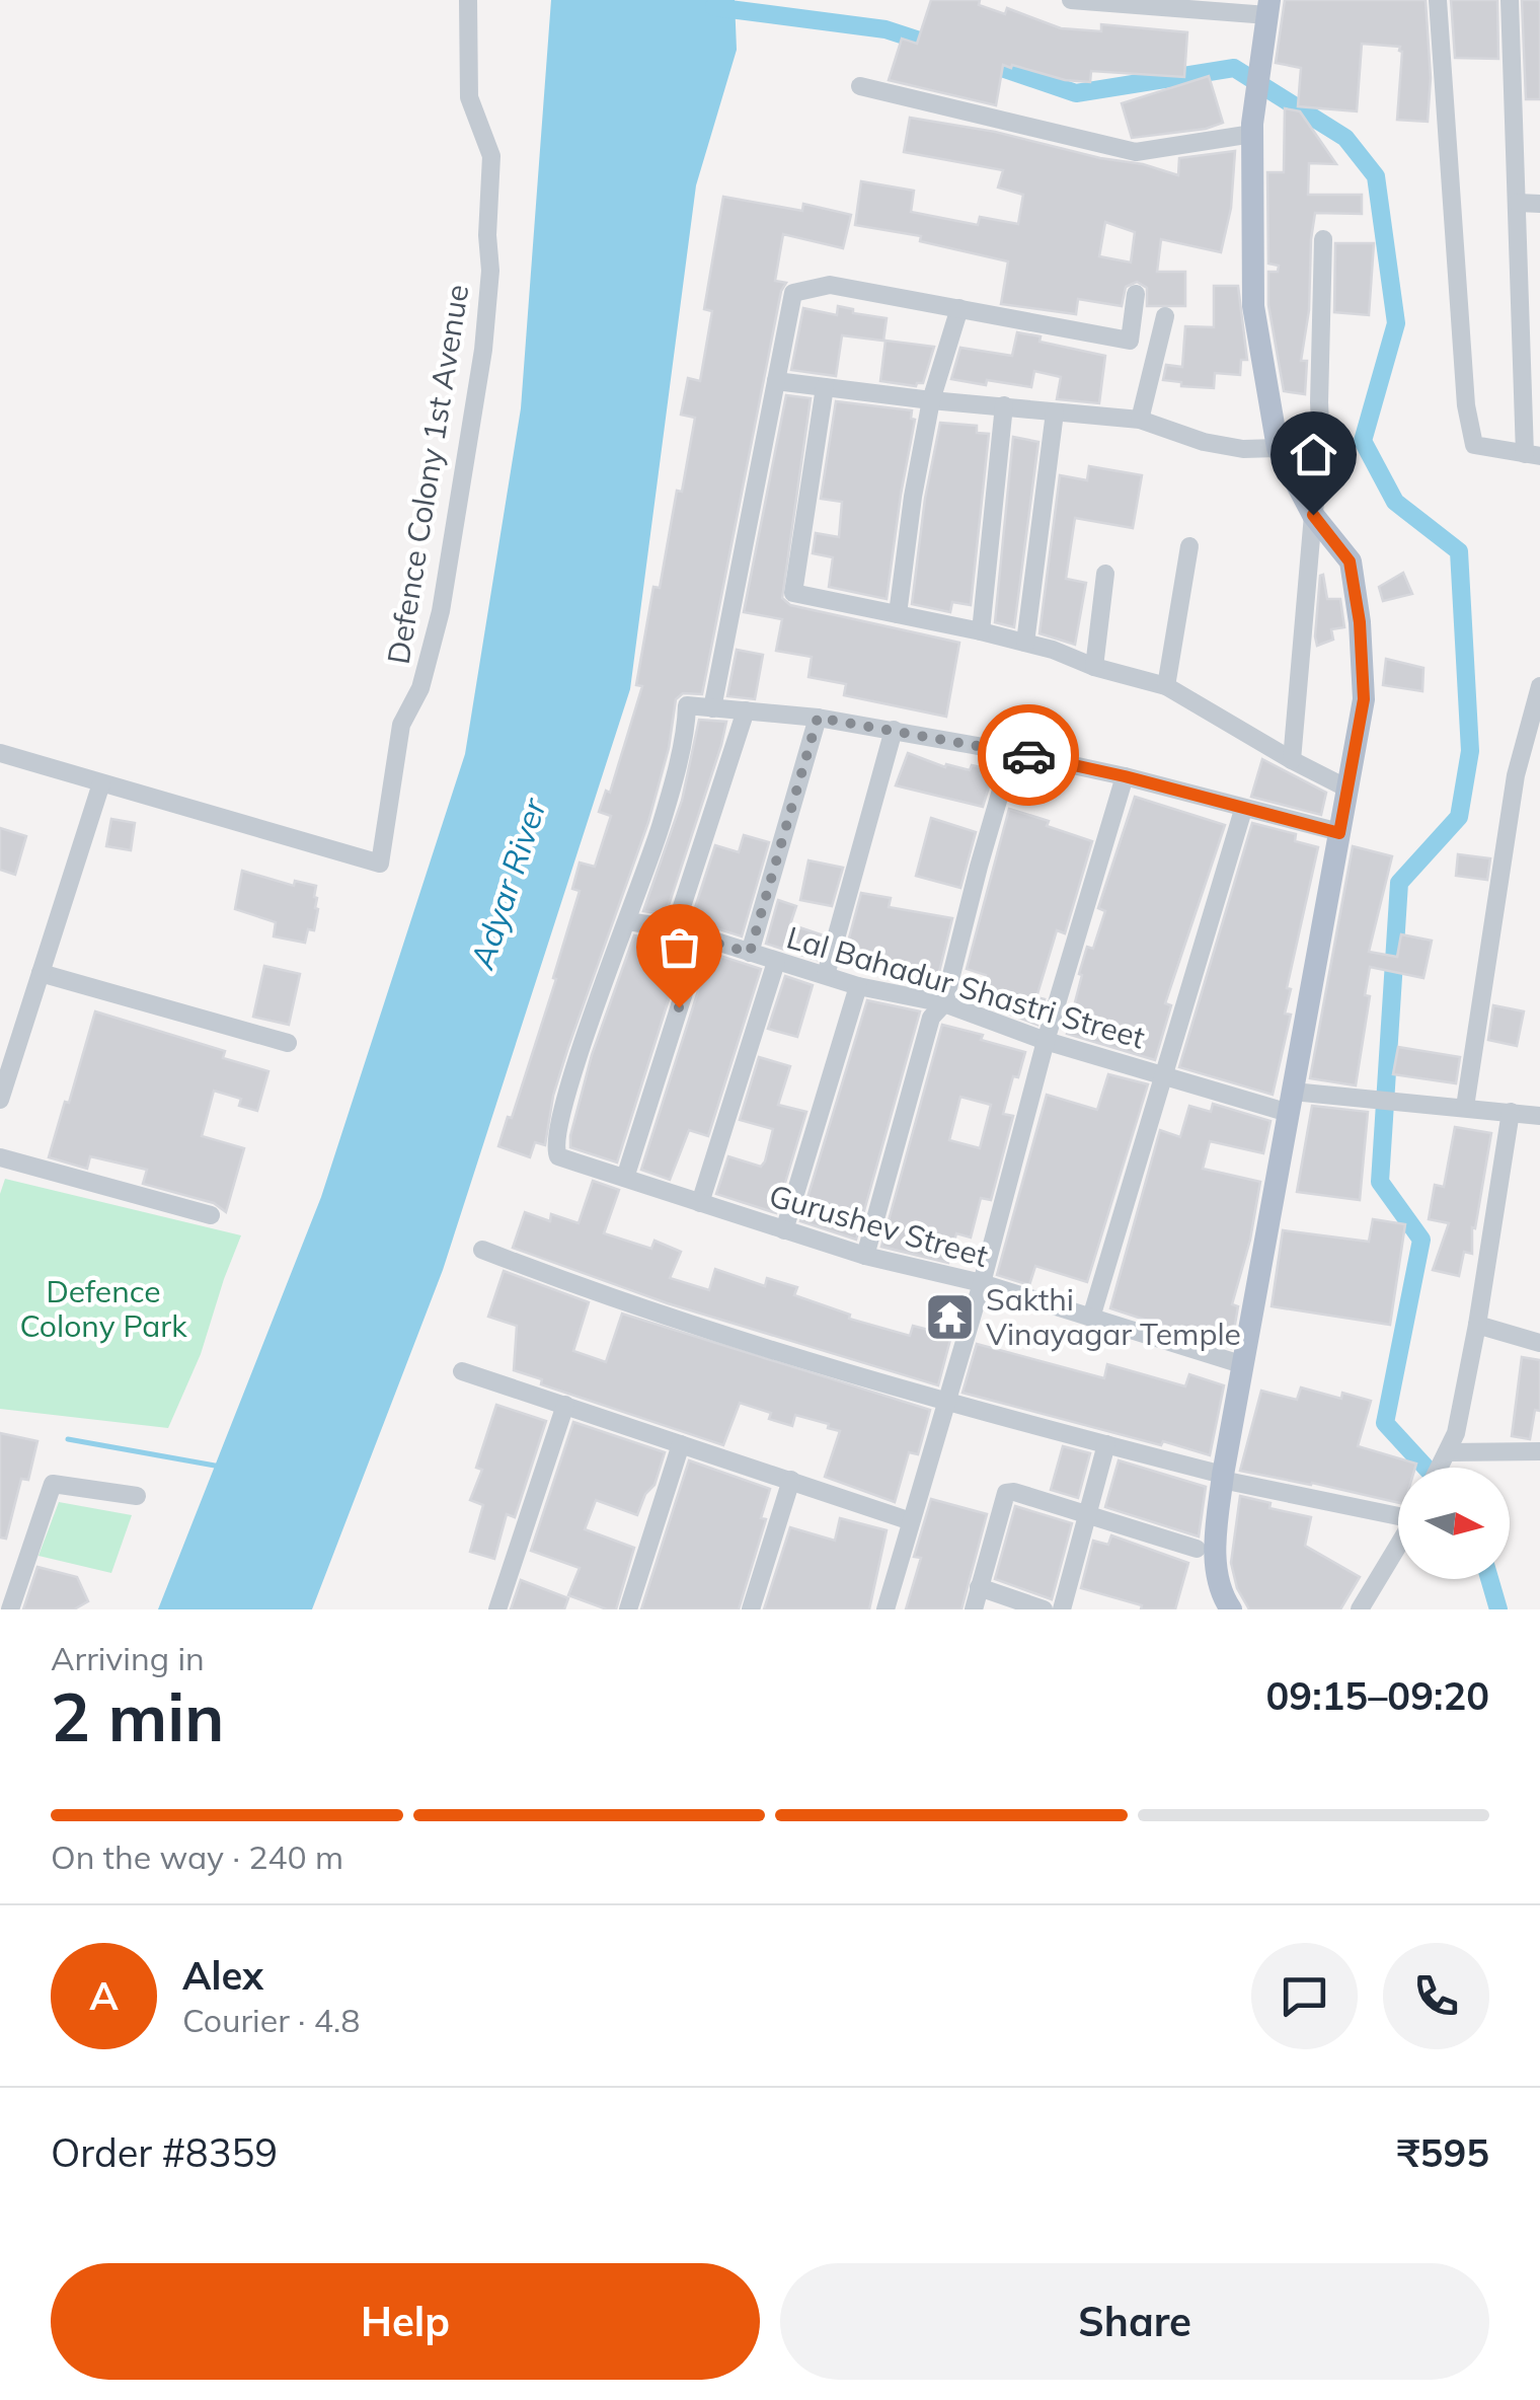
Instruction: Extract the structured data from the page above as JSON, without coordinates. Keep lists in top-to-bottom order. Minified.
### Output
{"streets":{"street":["Defence Colony 1st Avenue","Lal Bahadur Shastri Street","Gurushev Street"]},"crossings":[["Lal Bahadur Shastri Street","Gurushev Street"]],"water":["Adyar River"],"parks":["Defence Colony Park"],"places":{"temple":["Sakthi Vinayagar Temple"]},"north":"right","page":{"heading":["2 min","Arriving in","09:15–09:20"],"panel":["Alex","Courier · 4.8","Order #8359","₹595"],"bar":"On the way · 240 m","round":"A","buttons":["Help","Share"]}}
